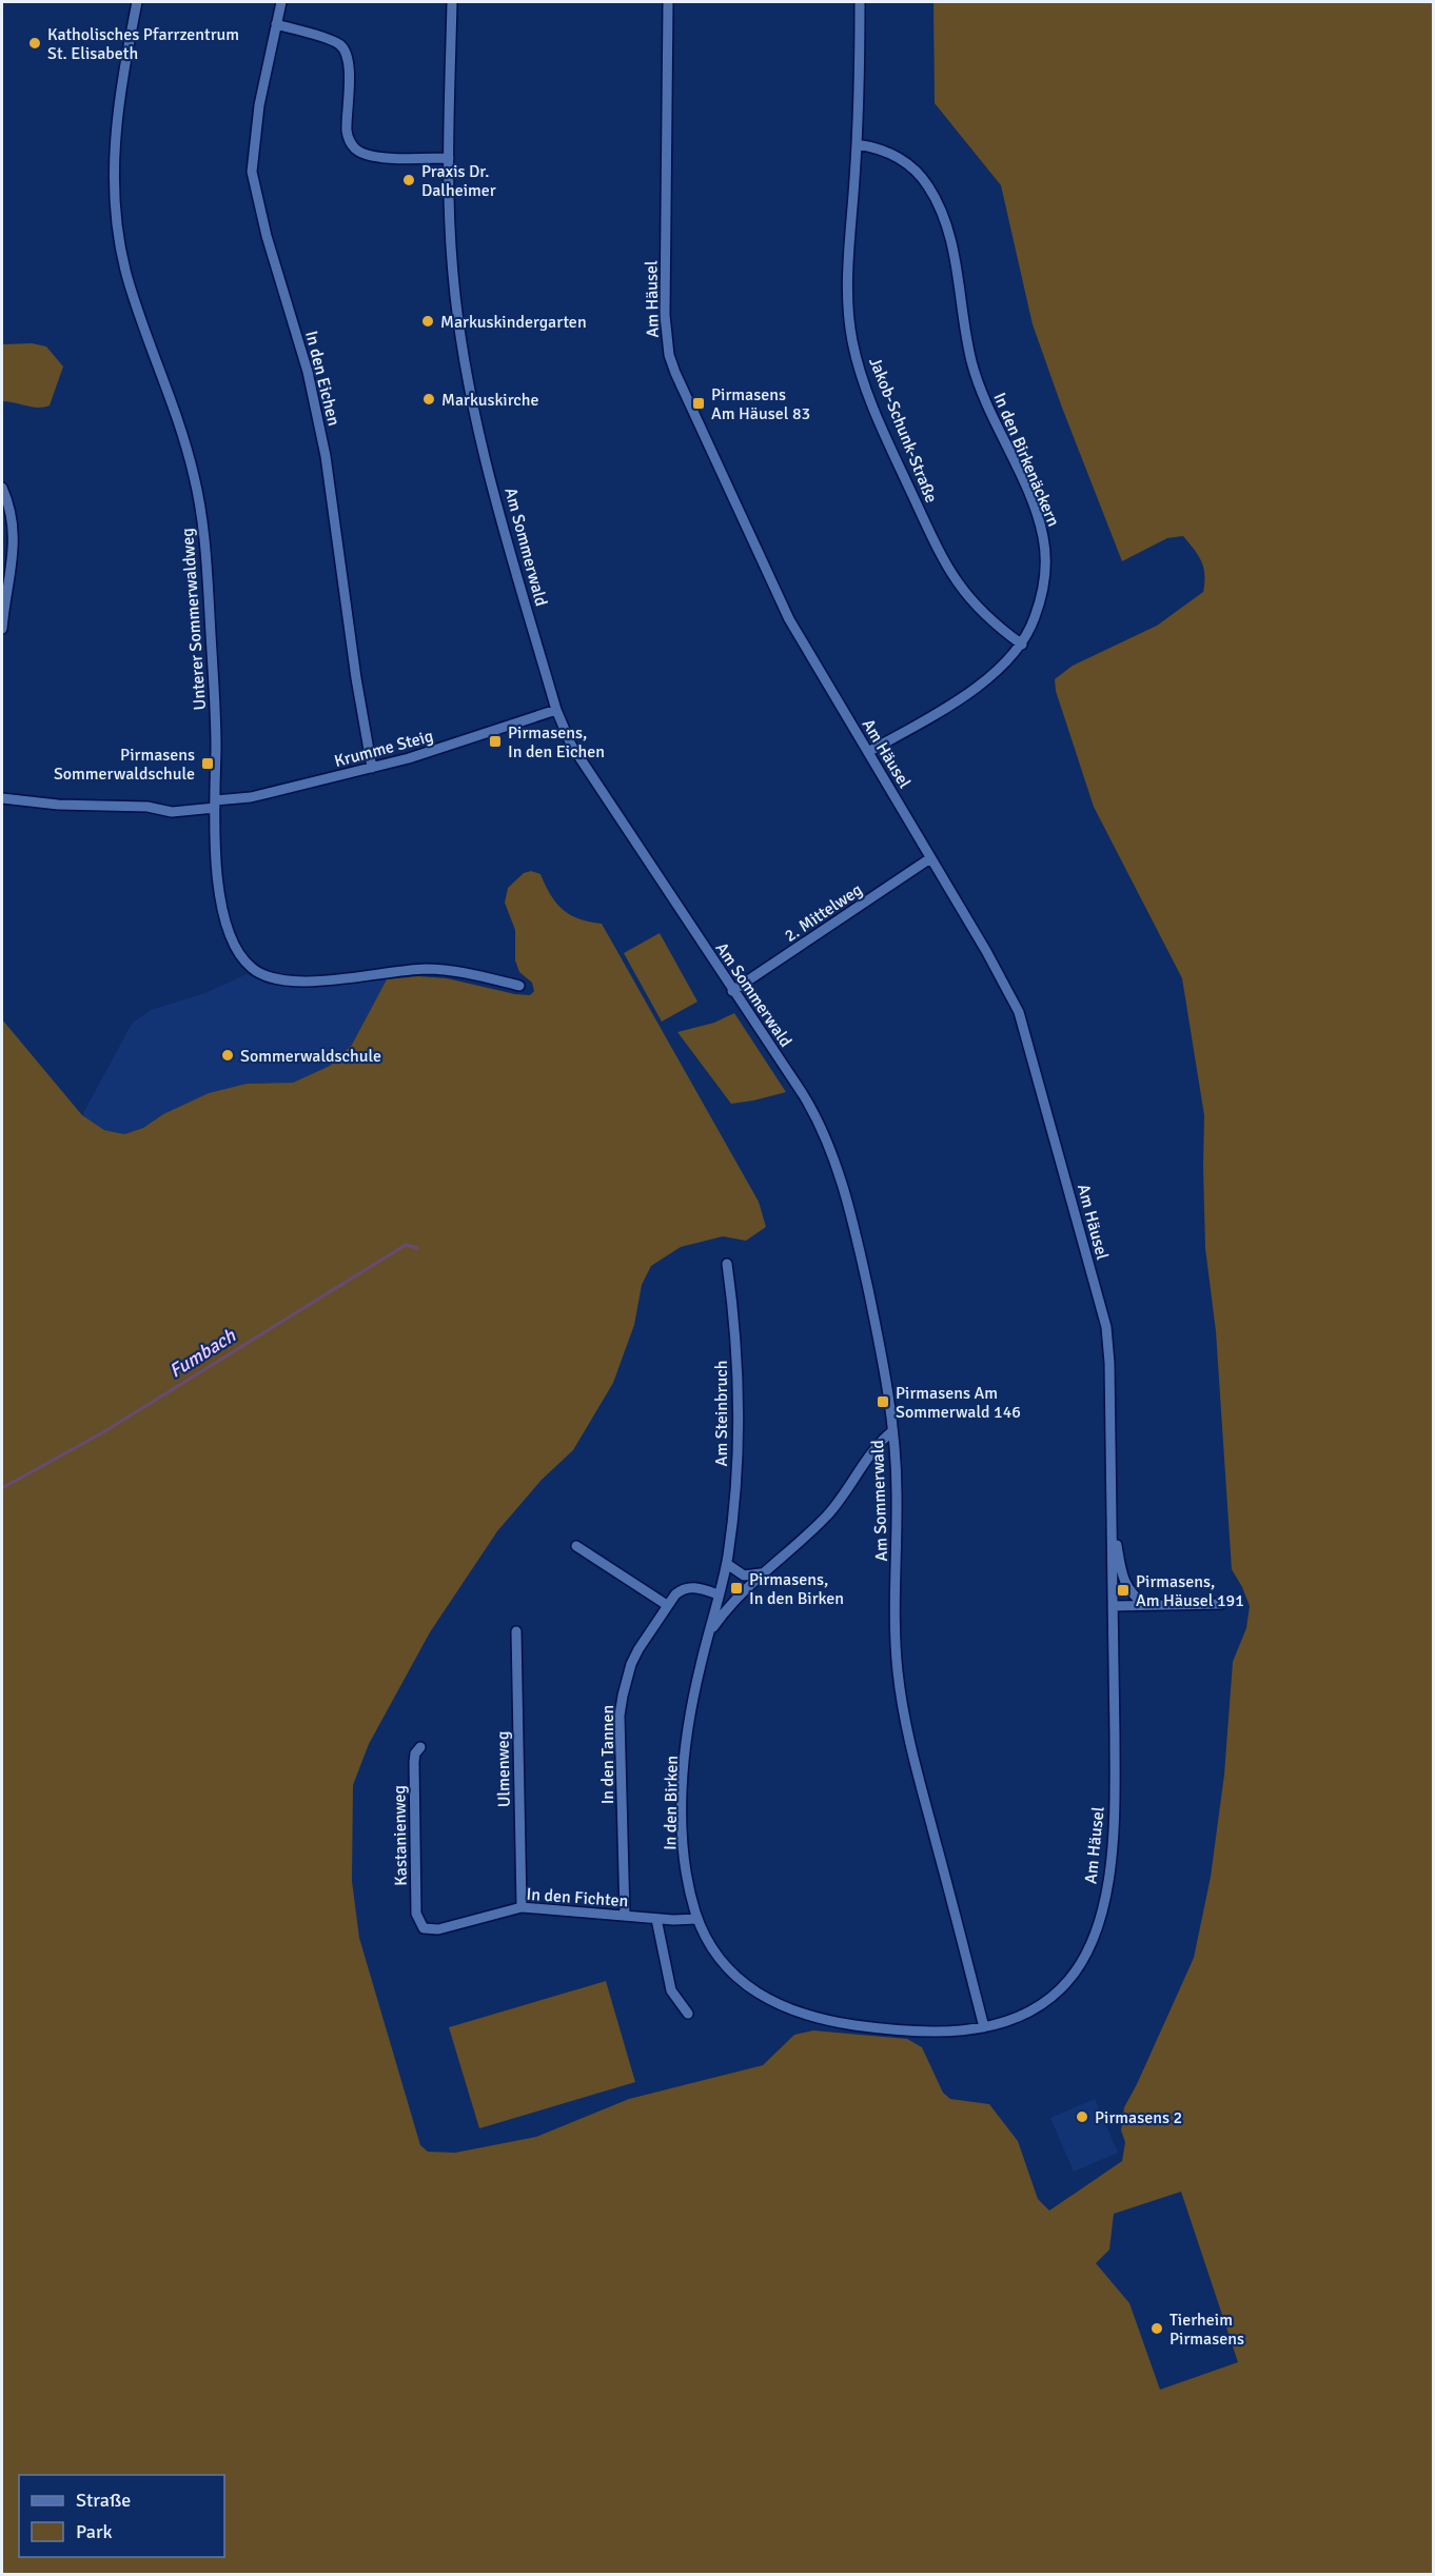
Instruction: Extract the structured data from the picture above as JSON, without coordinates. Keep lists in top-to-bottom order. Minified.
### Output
{"streets":{"street":["Am Häusel","In den Eichen","Jakob-Schunk-Straße","In den Birkenäckern","Am Sommerwald","Unterer Sommerwaldweg","Krumme Steig","2. Mittelweg","Am Steinbruch","In den Tannen","Ulmenweg","In den Birken","Kastanienweg","In den Fichten"]},"crossings":[["Am Häusel","In den Birkenäckern"],["Am Häusel","Am Sommerwald"],["Am Häusel","2. Mittelweg"],["Am Häusel","In den Birken"],["In den Eichen","Krumme Steig"],["Jakob-Schunk-Straße","In den Birkenäckern"],["Am Sommerwald","Krumme Steig"],["Am Sommerwald","2. Mittelweg"],["Am Sommerwald","In den Birken"],["Unterer Sommerwaldweg","Krumme Steig"],["Am Steinbruch","In den Tannen"],["Am Steinbruch","In den Birken"],["In den Tannen","In den Fichten"],["Ulmenweg","In den Fichten"],["In den Birken","In den Fichten"],["Kastanienweg","In den Fichten"]],"water":["Fumbach"],"places":{"other":["Katholisches Pfarrzentrum St. Elisabeth","Praxis Dr. Dalheimer","Markuskindergarten","Markuskirche","Sommerwaldschule","Pirmasens 2","Tierheim Pirmasens"],"transit":["Pirmasens Am Häusel 83","Pirmasens, In den Eichen","Pirmasens Sommerwaldschule","Pirmasens Am Sommerwald 146","Pirmasens, In den Birken","Pirmasens, Am Häusel 191"]},"legend":["Straße","Park"]}
